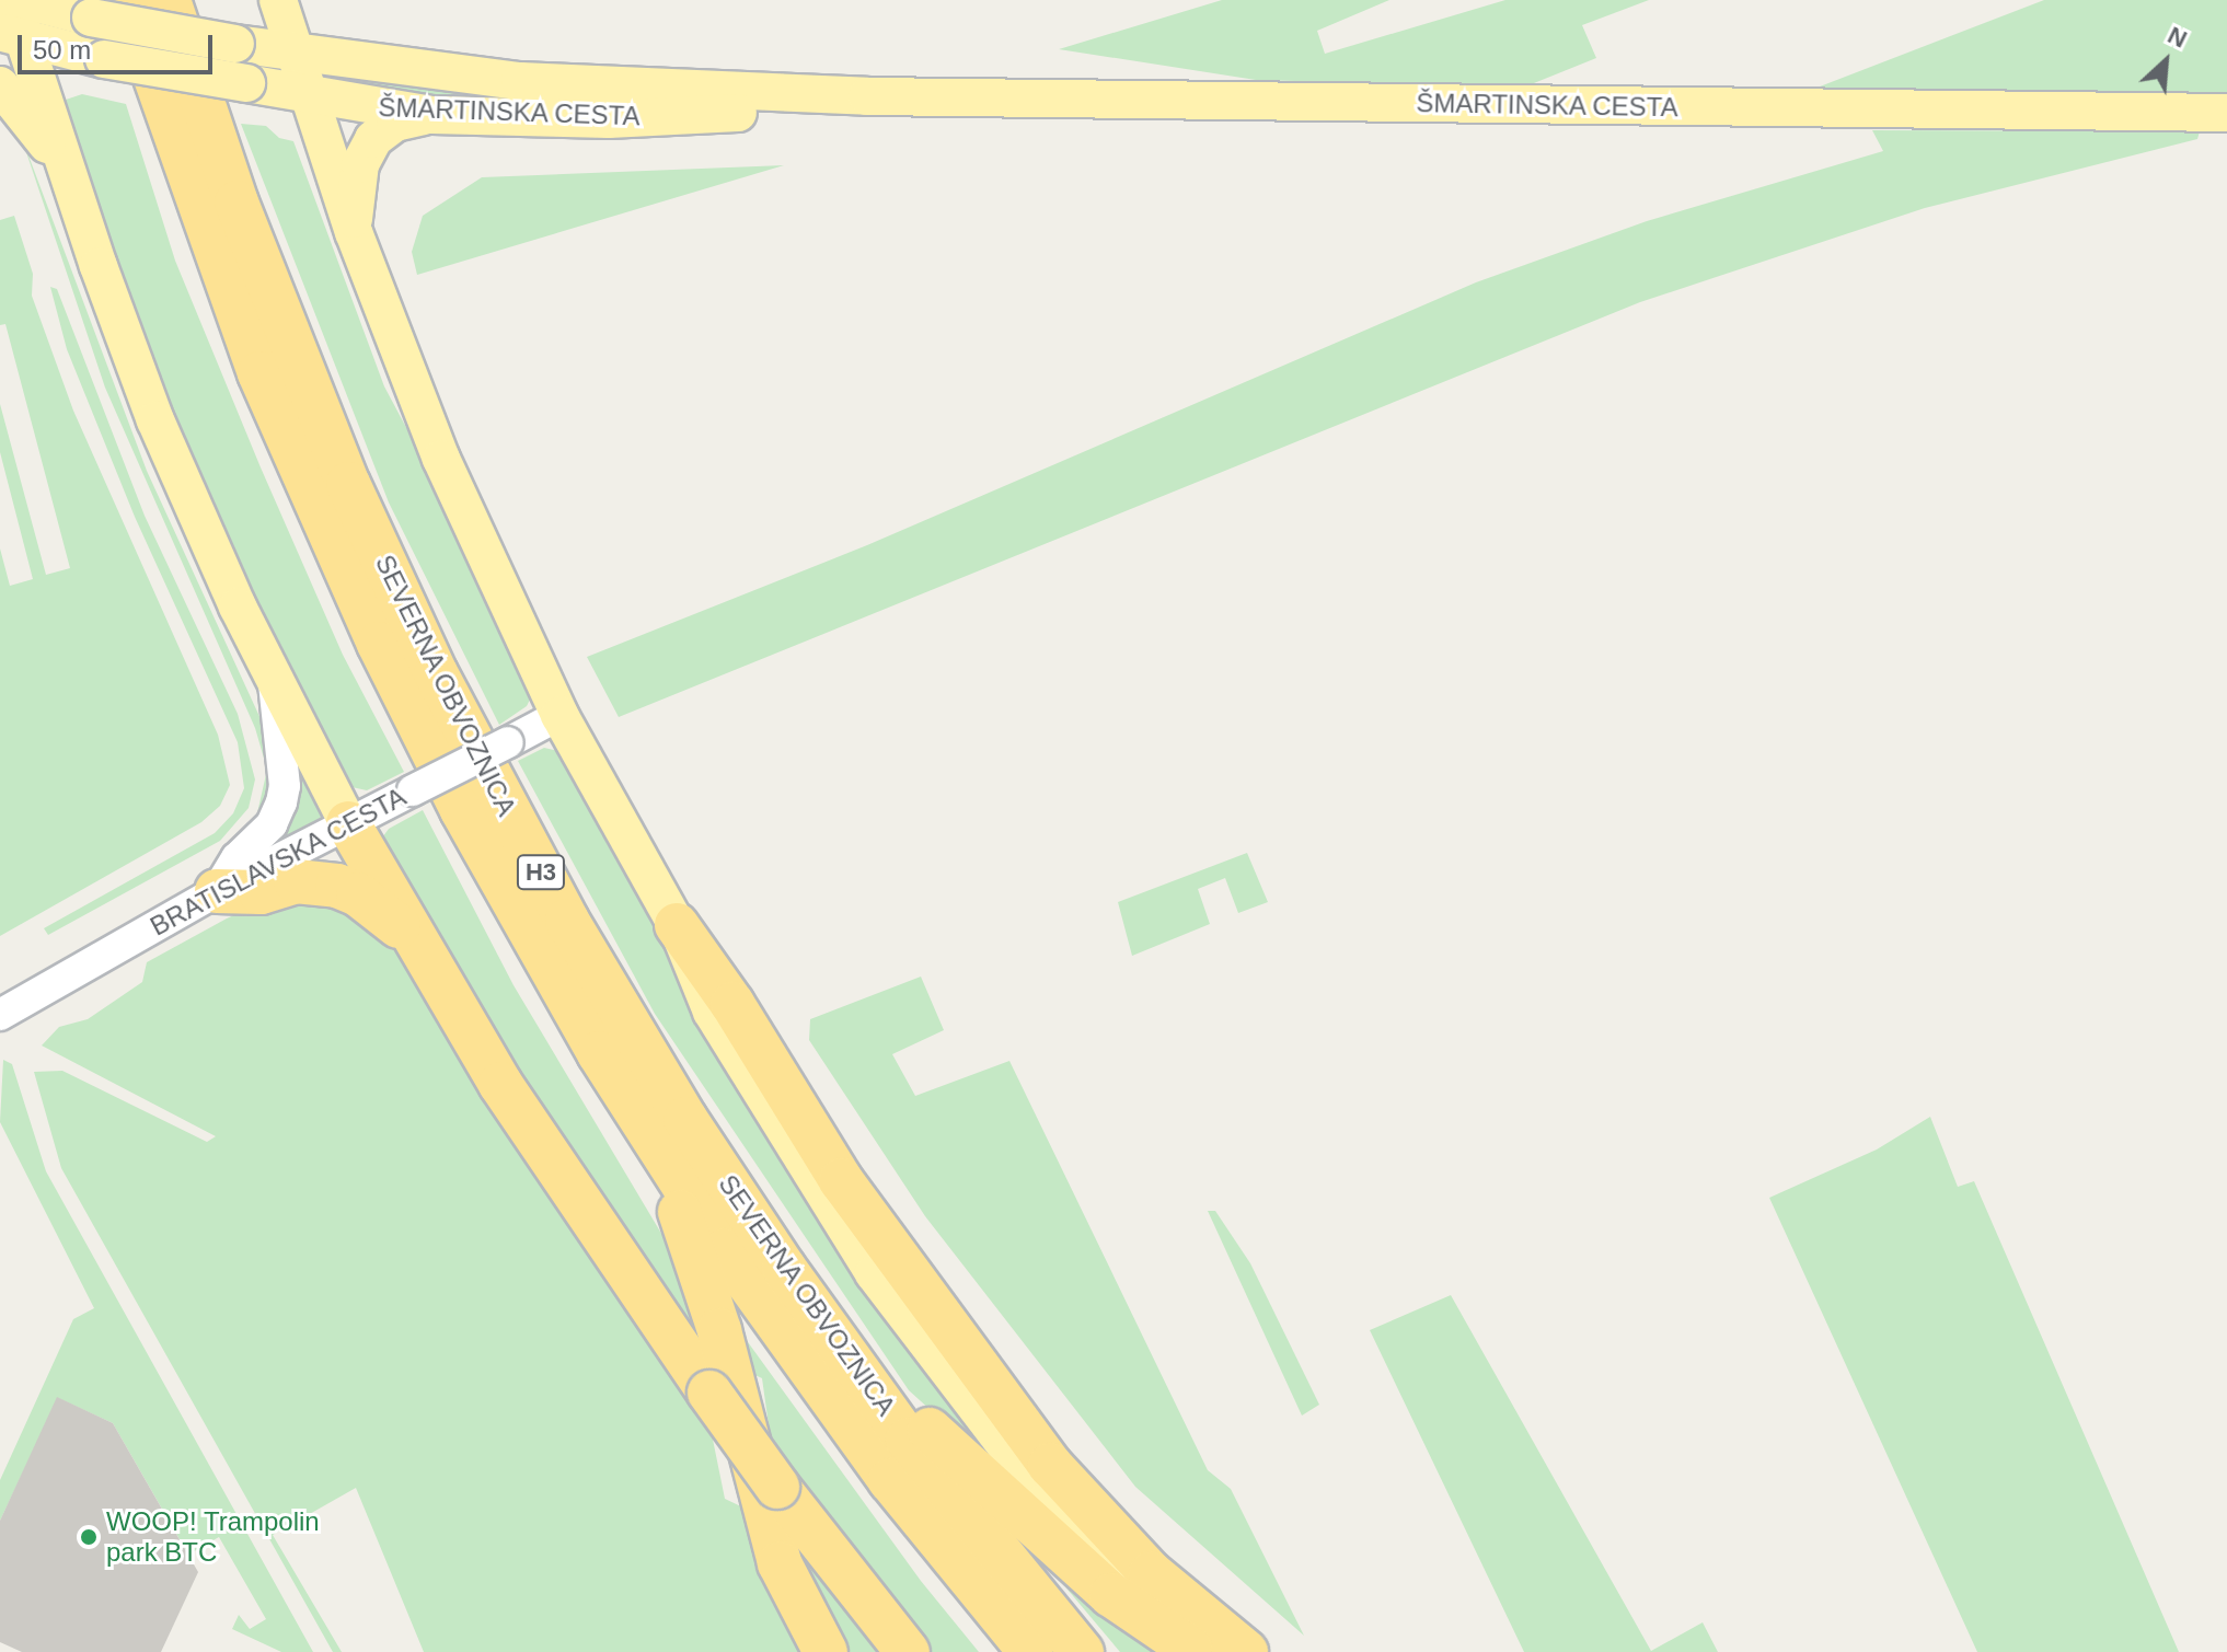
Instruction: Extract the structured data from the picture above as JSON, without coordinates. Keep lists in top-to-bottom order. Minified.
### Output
{"streets":{"highway":["SEVERNA OBVOZNICA","H3"],"main road":["ŠMARTINSKA CESTA"],"street":["BRATISLAVSKA CESTA"]},"crossings":[["ŠMARTINSKA CESTA","SEVERNA OBVOZNICA"]],"places":["WOOP! Trampolin park BTC"],"scale_bar":"50 m","north":"top right"}
